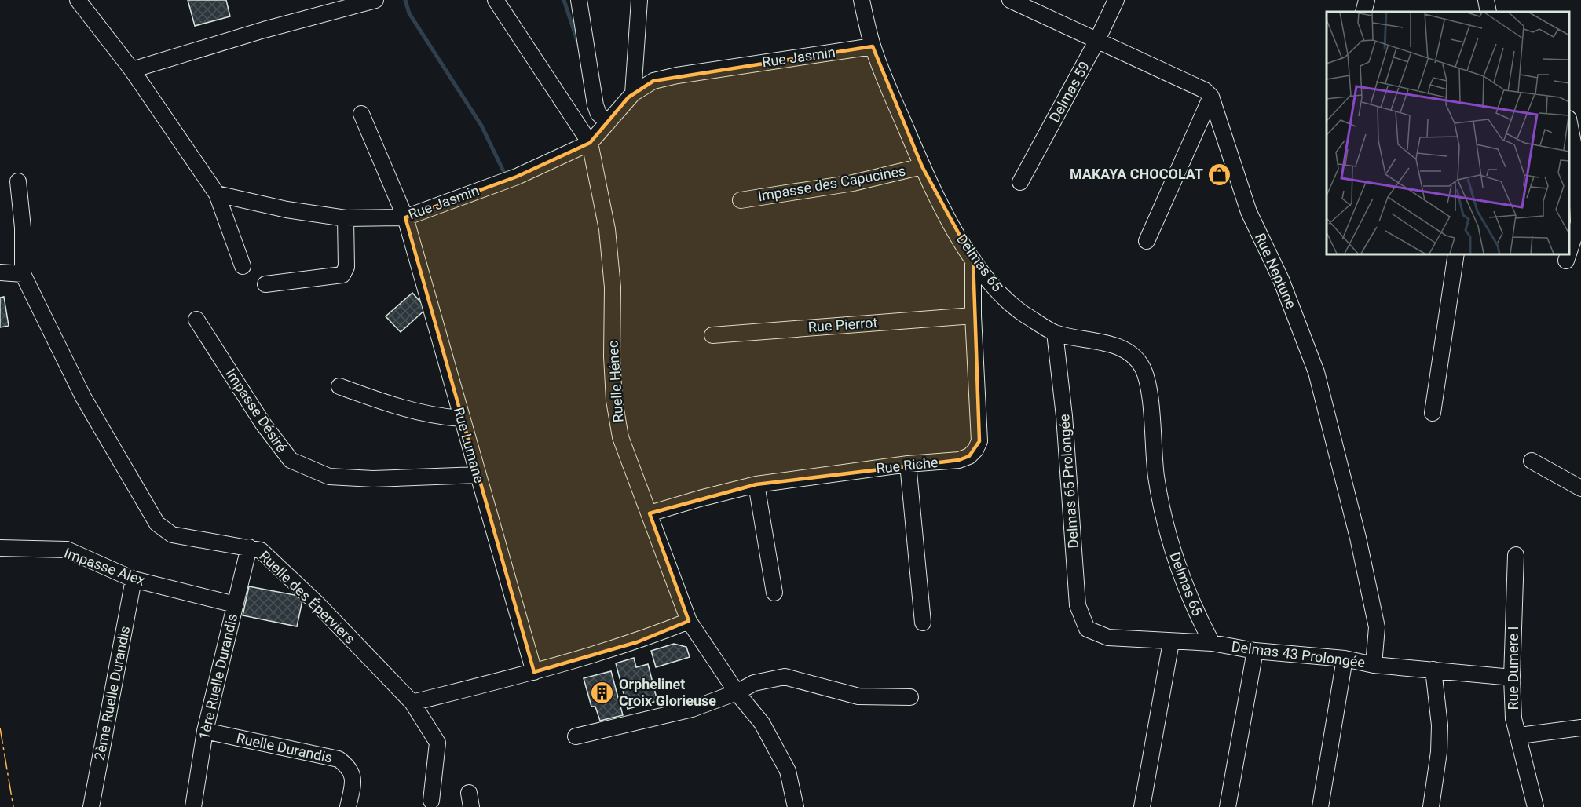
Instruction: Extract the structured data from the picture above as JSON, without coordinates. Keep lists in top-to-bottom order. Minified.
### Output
{"streets":{"street":["Rue Jasmin","Delmas 59","Impasse des Capucines","Delmas 65","Rue Neptune","Rue Pierrot","Ruelle Hénec","Impasse Désiré","Rue Lumane","Rue Riche","Delmas 65 Prolongée","Impasse Alex","Ruelle des Éperviers","Delmas 43 Prolongée","Rue Dumere I","1ère Ruelle Durandis","2ème Ruelle Durandis","Ruelle Durandis"]},"crossings":[["Rue Jasmin","Delmas 65"],["Rue Jasmin","Ruelle Hénec"],["Rue Jasmin","Rue Lumane"],["Impasse des Capucines","Delmas 65"],["Delmas 65","Rue Riche"],["Delmas 65","Delmas 65 Prolongée"],["Delmas 65","Delmas 43 Prolongée"],["Rue Neptune","Delmas 43 Prolongée"],["Rue Pierrot","Rue Riche"],["Ruelle Hénec","Rue Riche"],["Impasse Désiré","Rue Lumane"],["Delmas 65 Prolongée","Delmas 43 Prolongée"],["Impasse Alex","1ère Ruelle Durandis"],["Impasse Alex","2ème Ruelle Durandis"],["Ruelle des Éperviers","1ère Ruelle Durandis"],["Delmas 43 Prolongée","Rue Dumere I"],["1ère Ruelle Durandis","Ruelle Durandis"]],"places":{"shop":["MAKAYA CHOCOLAT"],"building":["Orphelinet Croix Glorieuse"]}}
